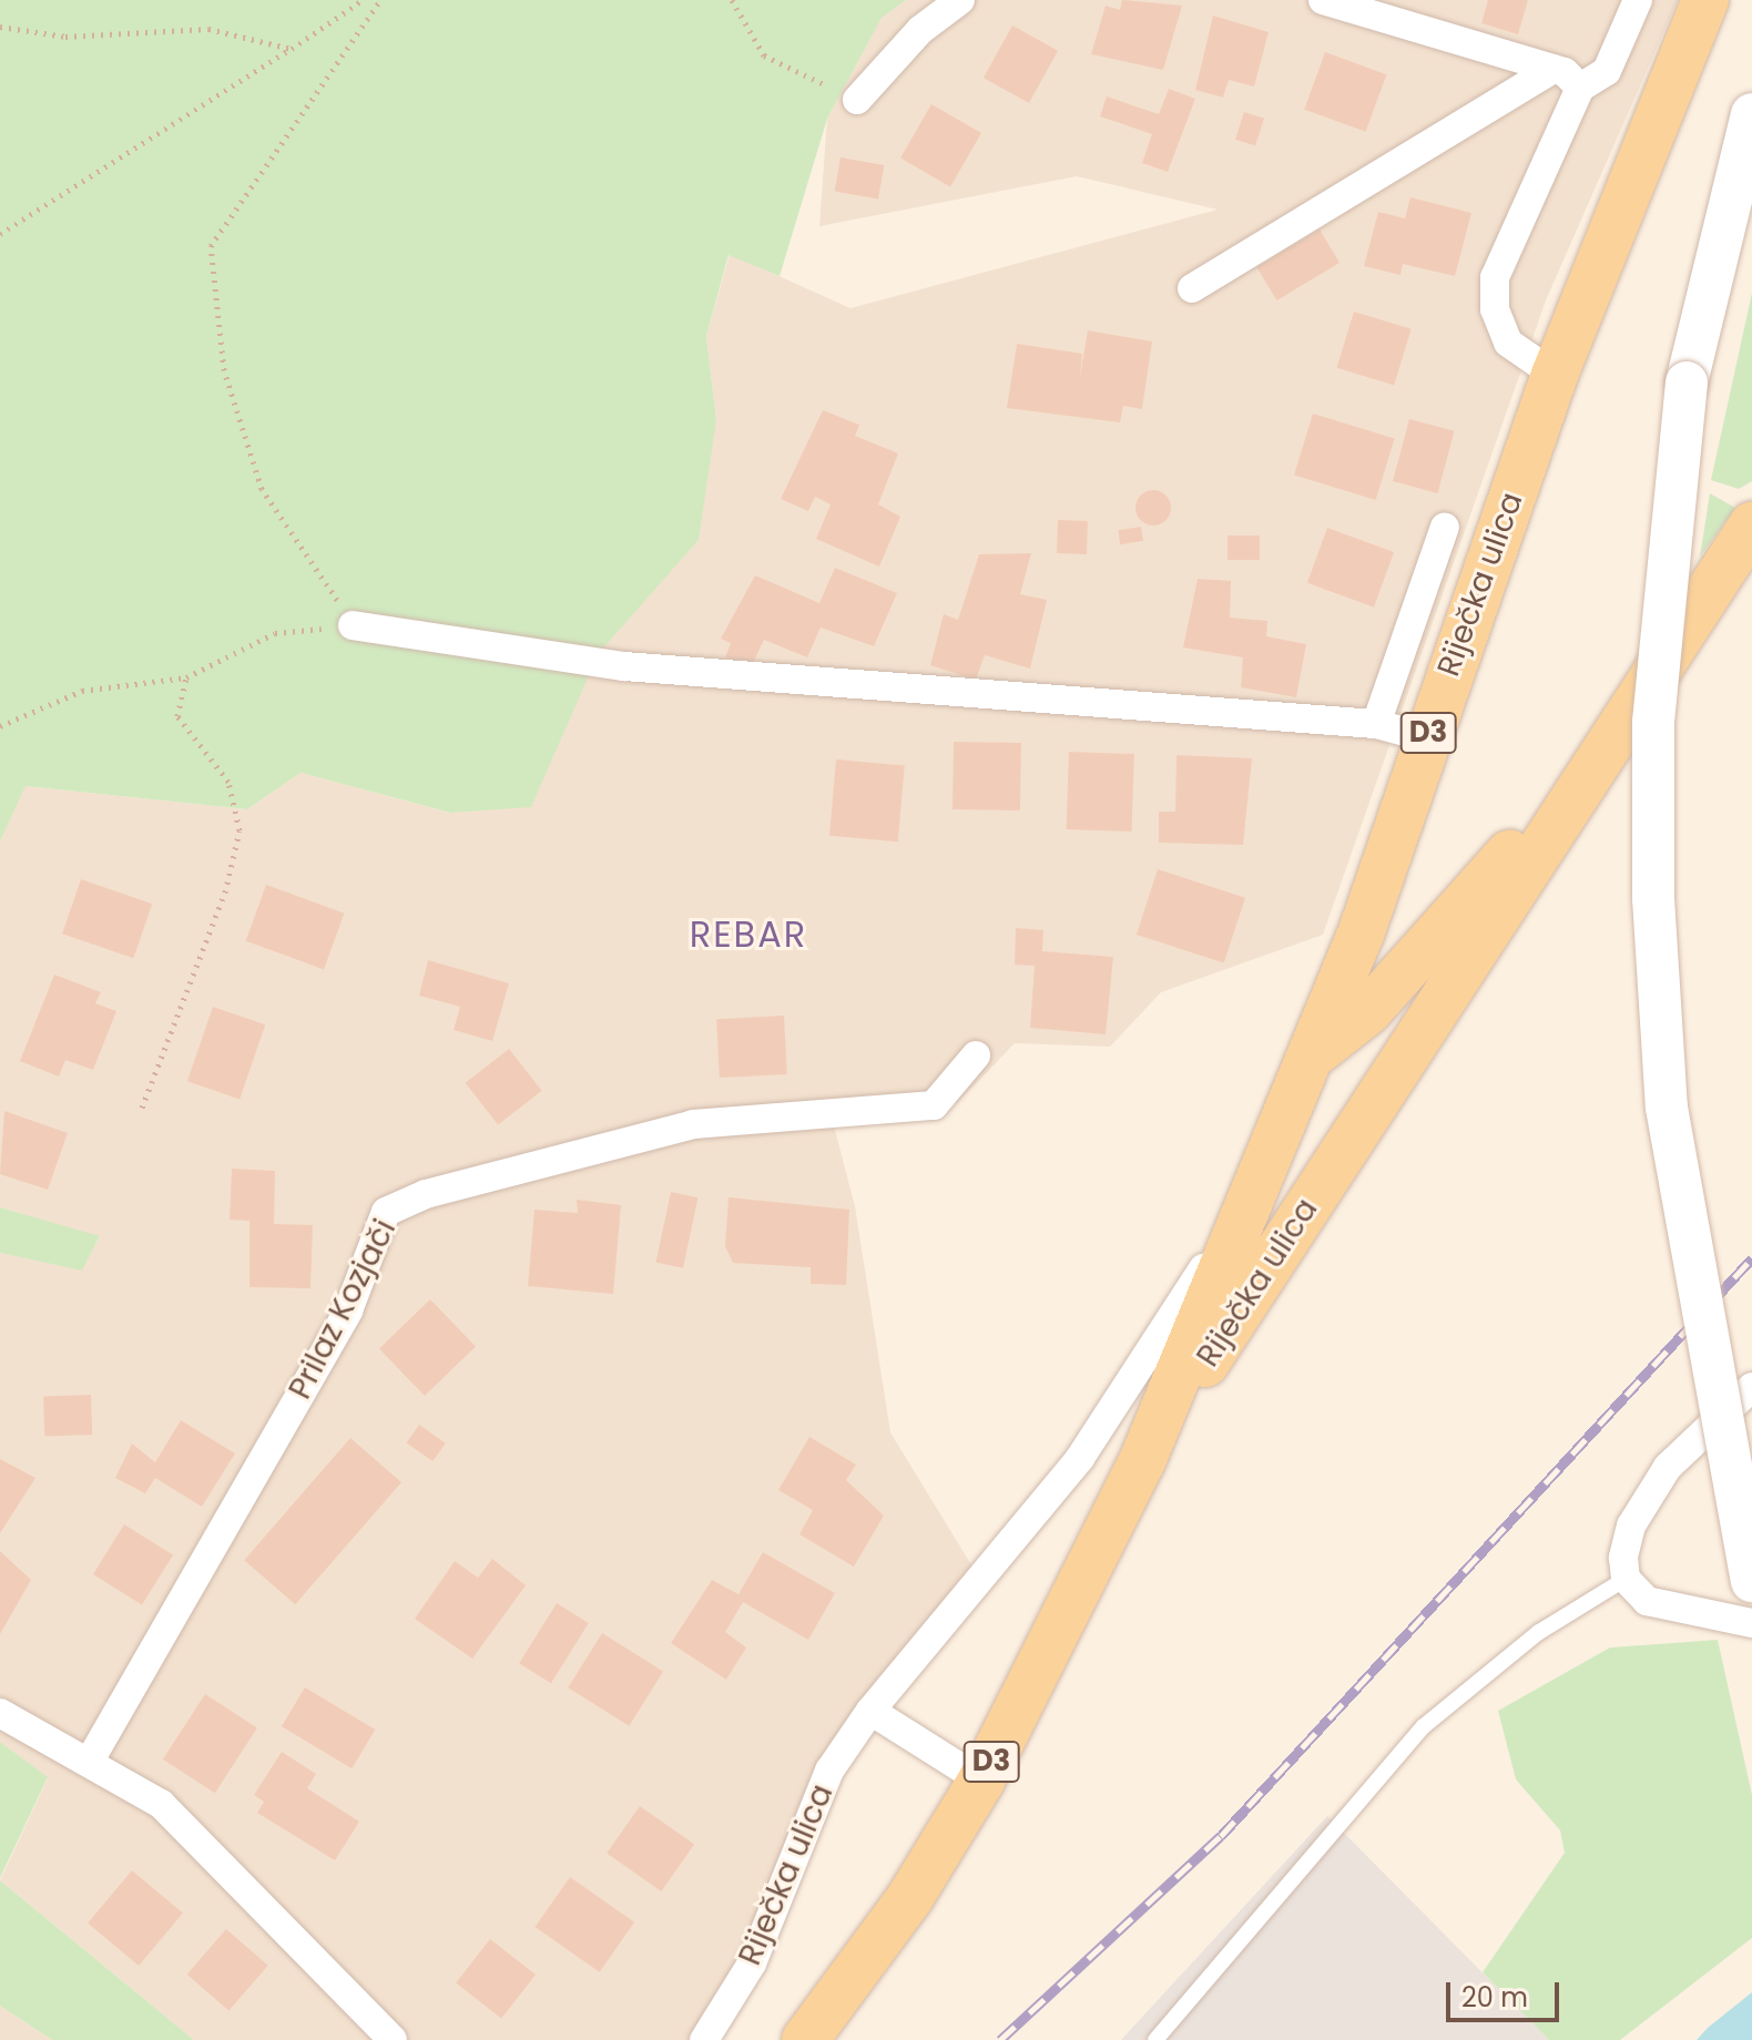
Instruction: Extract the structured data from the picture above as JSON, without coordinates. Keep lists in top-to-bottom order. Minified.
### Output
{"streets":{"main road":["Riječka ulica","D3"],"street":["Prilaz Kozjači"]},"districts":["REBAR"],"scale_bar":"20 m"}
